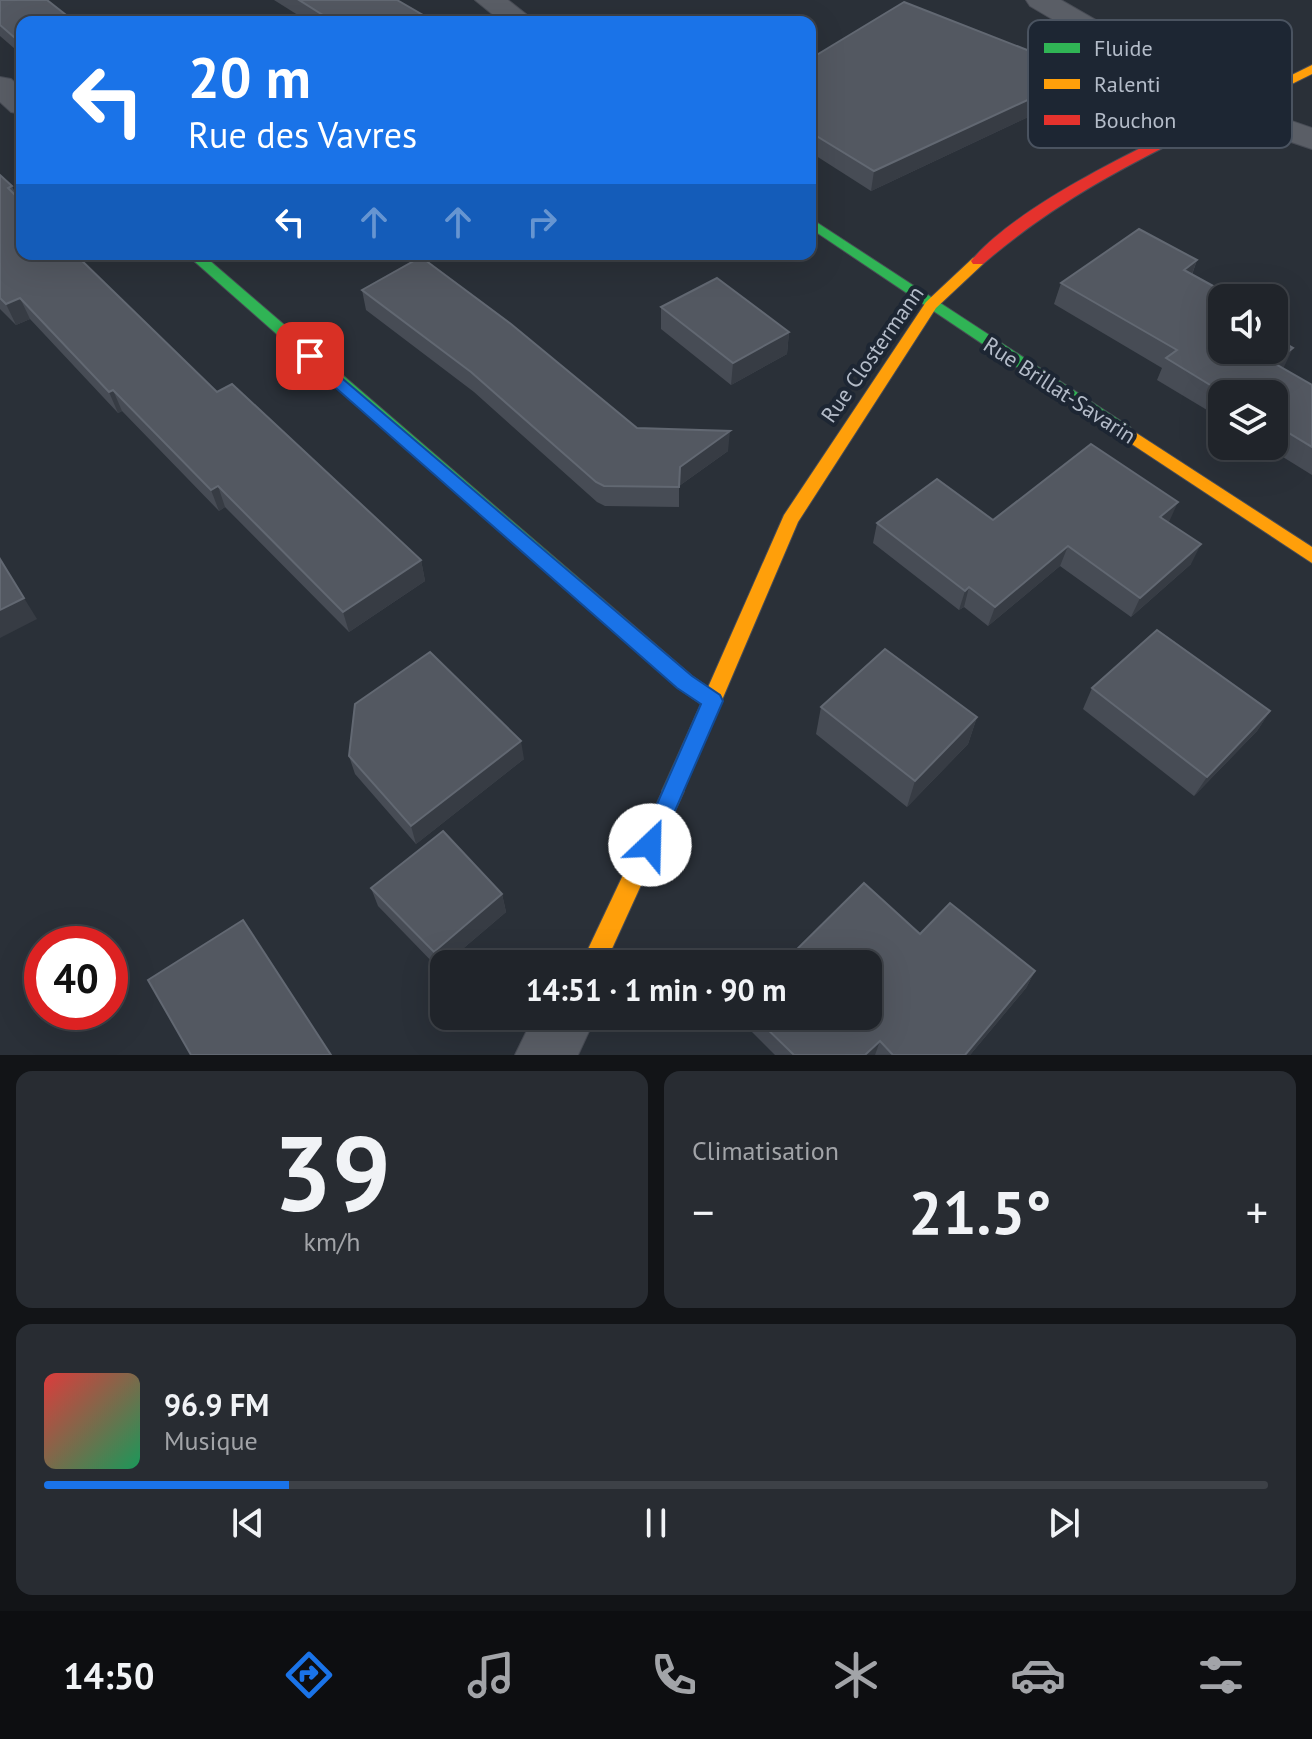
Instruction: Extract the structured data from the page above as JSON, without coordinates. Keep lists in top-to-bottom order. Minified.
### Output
{"streets":{"street":["Rue Clostermann","Rue Brillat-Savarin"]},"crossings":[["Rue Clostermann","Rue Brillat-Savarin"]],"legend":["Fluide","Ralenti","Bouchon"],"page":{"turn":["20 m","Rue des Vavres"],"limit":"40","trip":"14:51 · 1 min · 90 m","tile":[["39","km/h"],"Climatisation"],"heat":["−","21.5°","+"],"song":["96.9 FM","Musique"],"tabs":"14:50"}}
